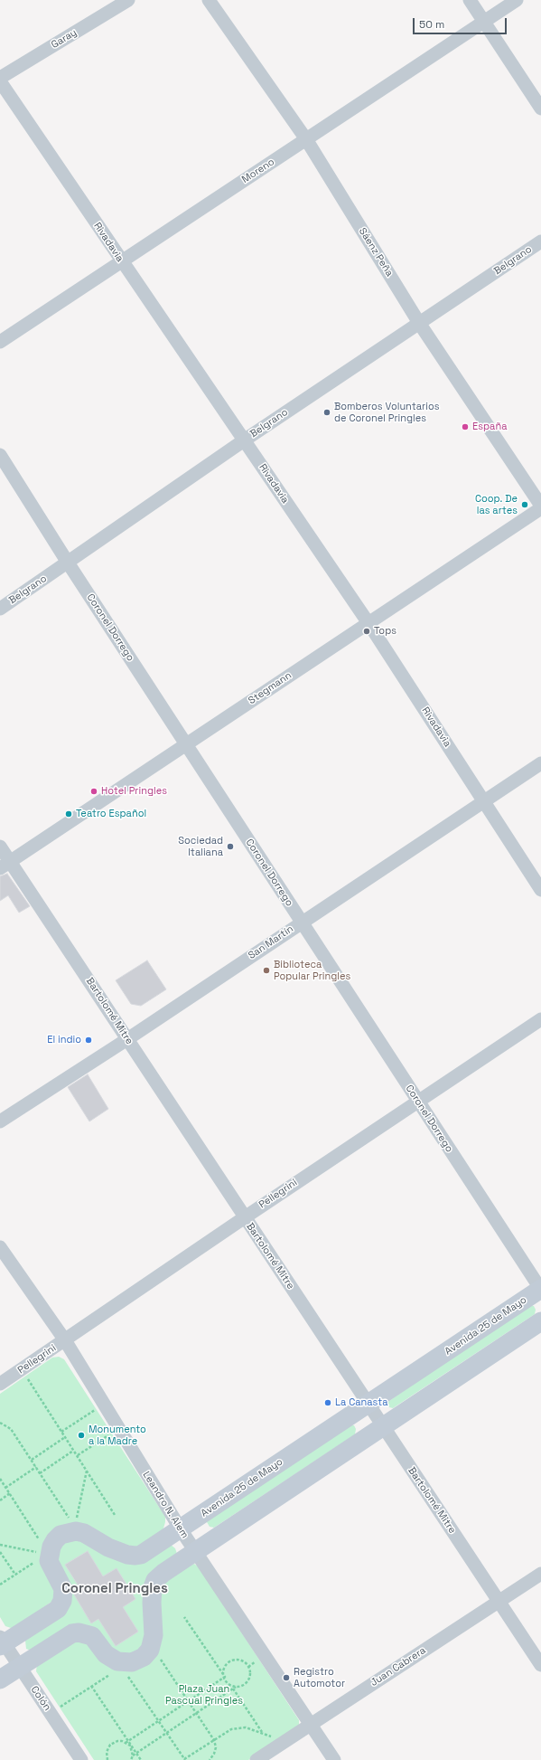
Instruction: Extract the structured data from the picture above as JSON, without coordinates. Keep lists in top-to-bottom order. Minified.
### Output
{"streets":{"main road":["Avenida 25 de Mayo"],"street":["Garay","Moreno","Rivadavia","Sáenz Peña","Belgrano","Coronel Dorrego","Stegmann","San Martín","Bartolomé Mitre","Pellegrini","Leandro N. Alem","Juan Cabrera","Colón"]},"crossings":[["Moreno","Rivadavia"],["Moreno","Sáenz Peña"],["Rivadavia","Belgrano"],["Rivadavia","Stegmann"],["Rivadavia","San Martín"],["Sáenz Peña","Belgrano"],["Sáenz Peña","Stegmann"],["Belgrano","Coronel Dorrego"],["Coronel Dorrego","Stegmann"],["Coronel Dorrego","San Martín"],["Coronel Dorrego","Pellegrini"],["Coronel Dorrego","Avenida 25 de Mayo"],["Stegmann","Bartolomé Mitre"],["San Martín","Bartolomé Mitre"],["Bartolomé Mitre","Pellegrini"],["Bartolomé Mitre","Avenida 25 de Mayo"],["Bartolomé Mitre","Juan Cabrera"],["Pellegrini","Leandro N. Alem"],["Avenida 25 de Mayo","Leandro N. Alem"],["Avenida 25 de Mayo","Colón"],["Leandro N. Alem","Juan Cabrera"]],"districts":["Coronel Pringles"],"parks":["Plaza Juan Pascual Pringles"],"places":["Bomberos Voluntarios de Coronel Pringles","España","Coop. De las artes","Tops","Hotel Pringles","Teatro Español","Sociedad Italiana","Biblioteca Popular Pringles","El indio","La Canasta","Monumento a la Madre","Registro Automotor"],"scale_bar":"50 m"}
